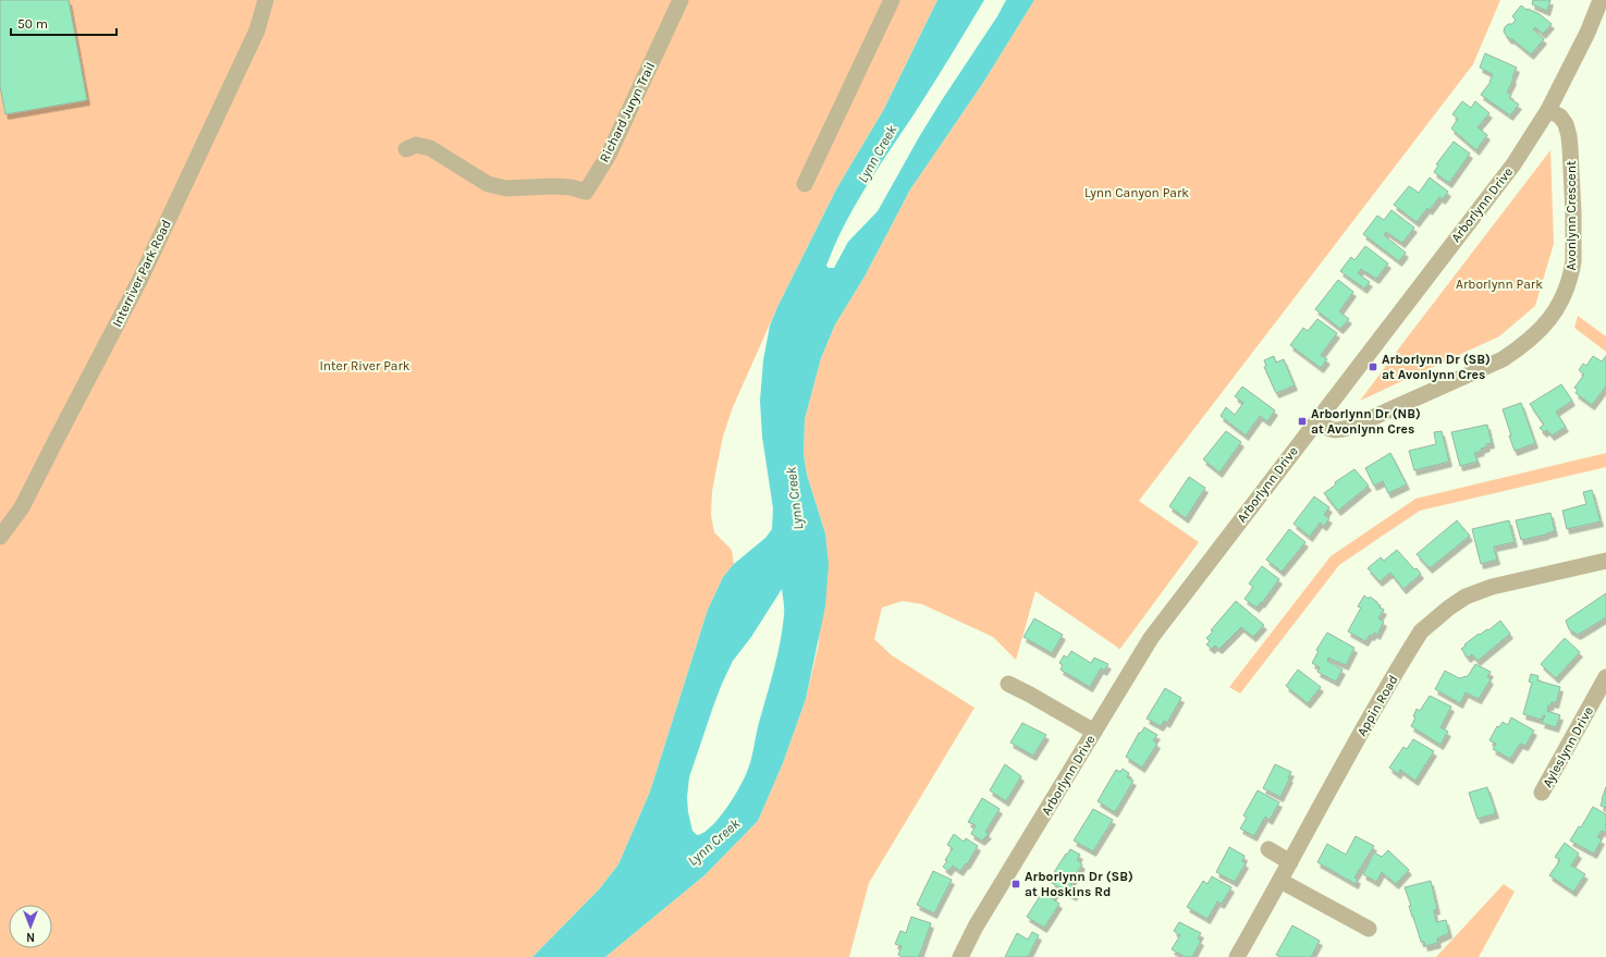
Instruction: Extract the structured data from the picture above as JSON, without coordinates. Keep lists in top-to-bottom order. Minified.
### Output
{"streets":{"street":["Richard Juryn Trail","Arborlynn Drive","Avonlynn Crescent","Interriver Park Road","Appin Road","Ayleslynn Drive"]},"crossings":[["Arborlynn Drive","Avonlynn Crescent"]],"water":["Lynn Creek"],"parks":["Lynn Canyon Park","Arborlynn Park","Inter River Park"],"places":{"transit":["Arborlynn Dr (SB) at Avonlynn Cres","Arborlynn Dr (NB) at Avonlynn Cres","Arborlynn Dr (SB) at Hoskins Rd"]},"scale_bar":"50 m","north":"bottom"}
